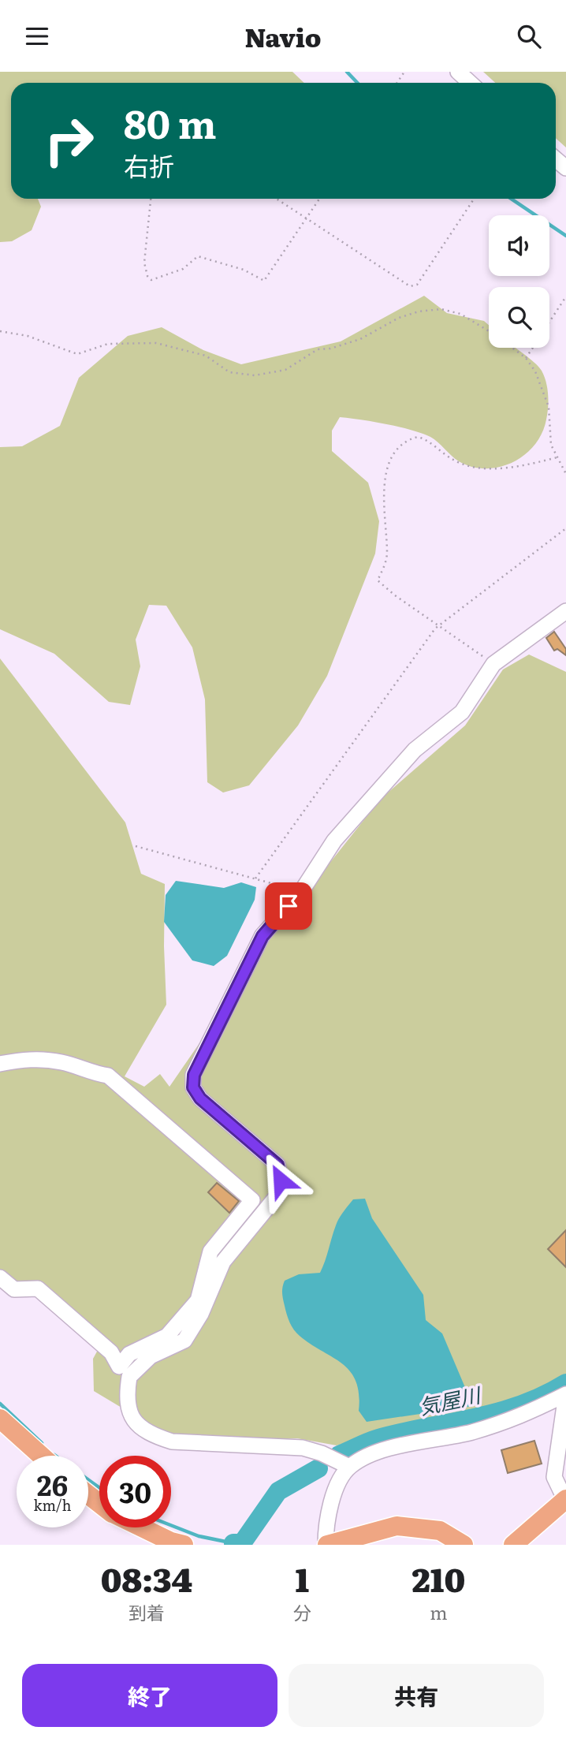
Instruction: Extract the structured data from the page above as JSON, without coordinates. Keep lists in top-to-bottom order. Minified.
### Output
{"water":["気屋川"],"page":{"header":"Navio","turn":["80 m","右折"],"speed":"26 km/h","limit":"30","eta":["08:34","到着","1","分","210","m"],"buttons":["終了","共有"]}}
